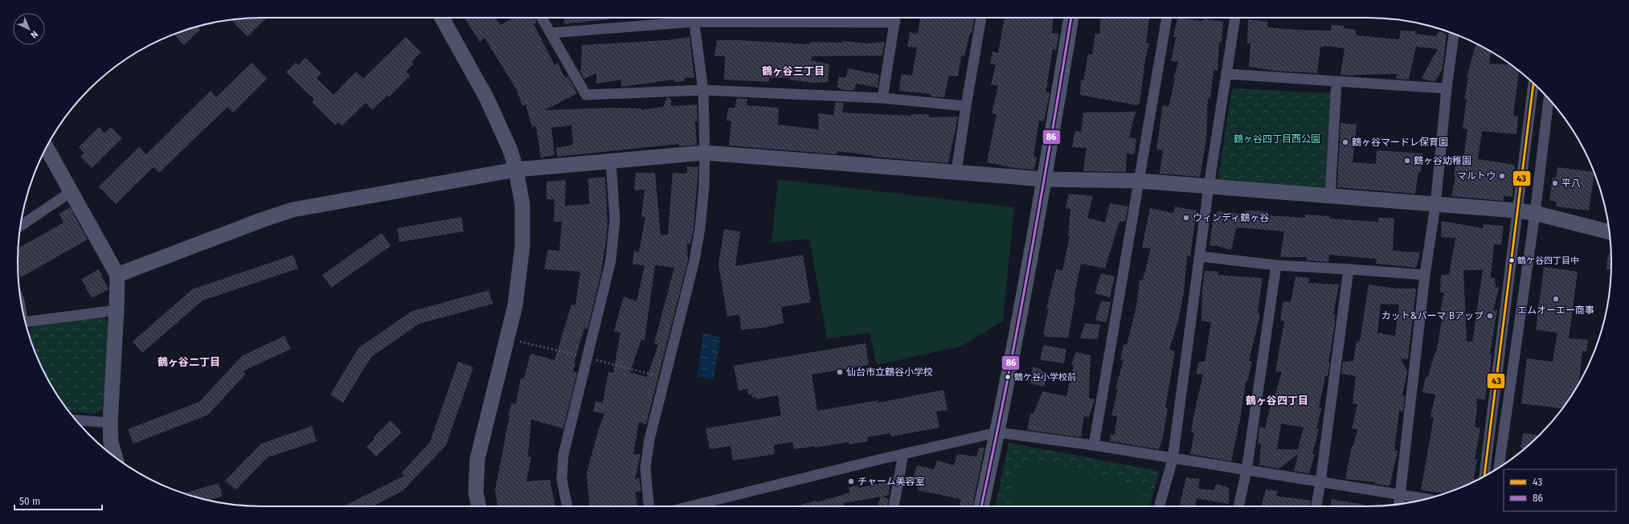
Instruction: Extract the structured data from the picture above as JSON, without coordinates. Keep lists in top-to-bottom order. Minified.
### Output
{"districts":["鶴ヶ谷三丁目","鶴ヶ谷二丁目","鶴ヶ谷四丁目"],"parks":["鶴ヶ谷四丁目西公園"],"places":["鶴ヶ谷マードレ保育園","鶴ヶ谷幼稚園","マルトウ","平八","ウィンディ鶴ヶ谷","鶴ケ谷四丁目中","エムオーエー商事","カット&パーマ Bアップ","仙台市立鶴谷小学校","鶴ケ谷小学校前","チャーム美容室"],"lines":["transit line 86","transit line 43"],"legend":["43","86"],"scale_bar":"50 m","north":"bottom right"}
